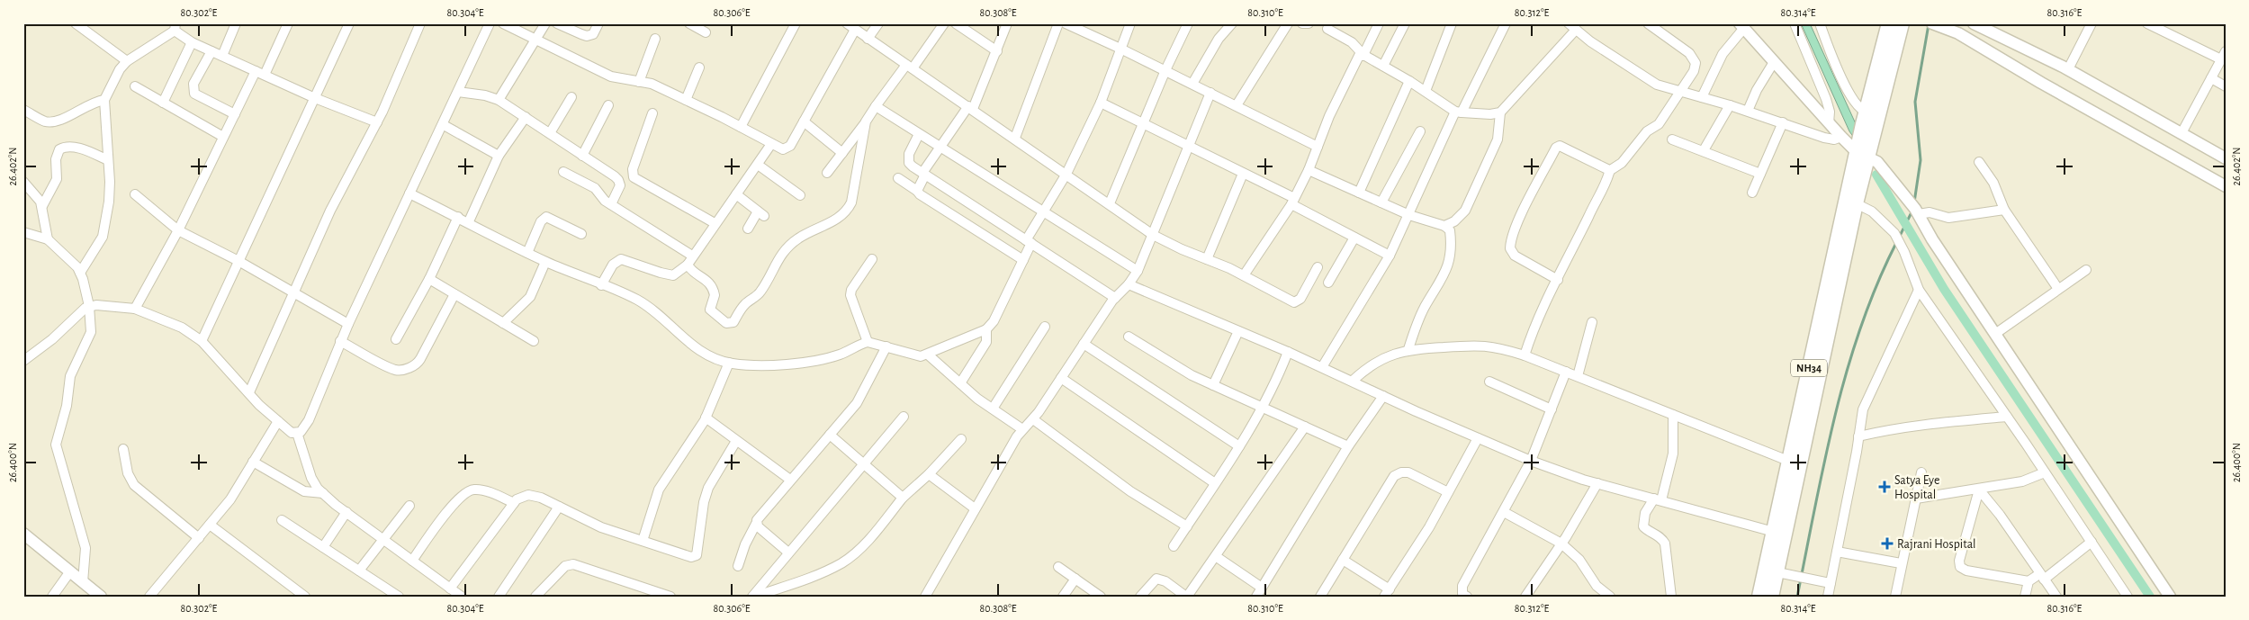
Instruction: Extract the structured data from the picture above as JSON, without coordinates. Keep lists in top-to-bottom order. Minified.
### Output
{"streets":{"highway":["NH34"]},"places":{"health":["Satya Eye Hospital","Rajrani Hospital"]},"coordinates":["80.302°E","80.304°E","80.306°E","80.308°E","80.310°E","80.312°E","80.314°E","80.316°E","26.402°N","26.400°N"]}
